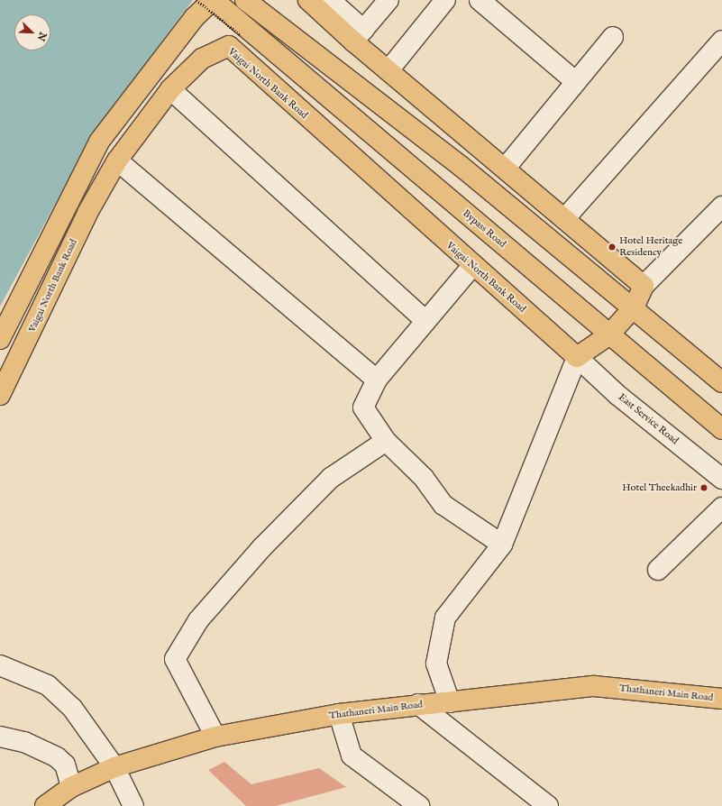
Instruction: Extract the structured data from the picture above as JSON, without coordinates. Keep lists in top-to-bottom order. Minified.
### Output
{"streets":{"main road":["Vaigai North Bank Road","Bypass Road","Thathaneri Main Road"],"street":["East Service Road"]},"crossings":[["Vaigai North Bank Road","East Service Road"]],"places":["Hotel Heritage Residency","Hotel Theekadhir"],"north":"bottom right"}
